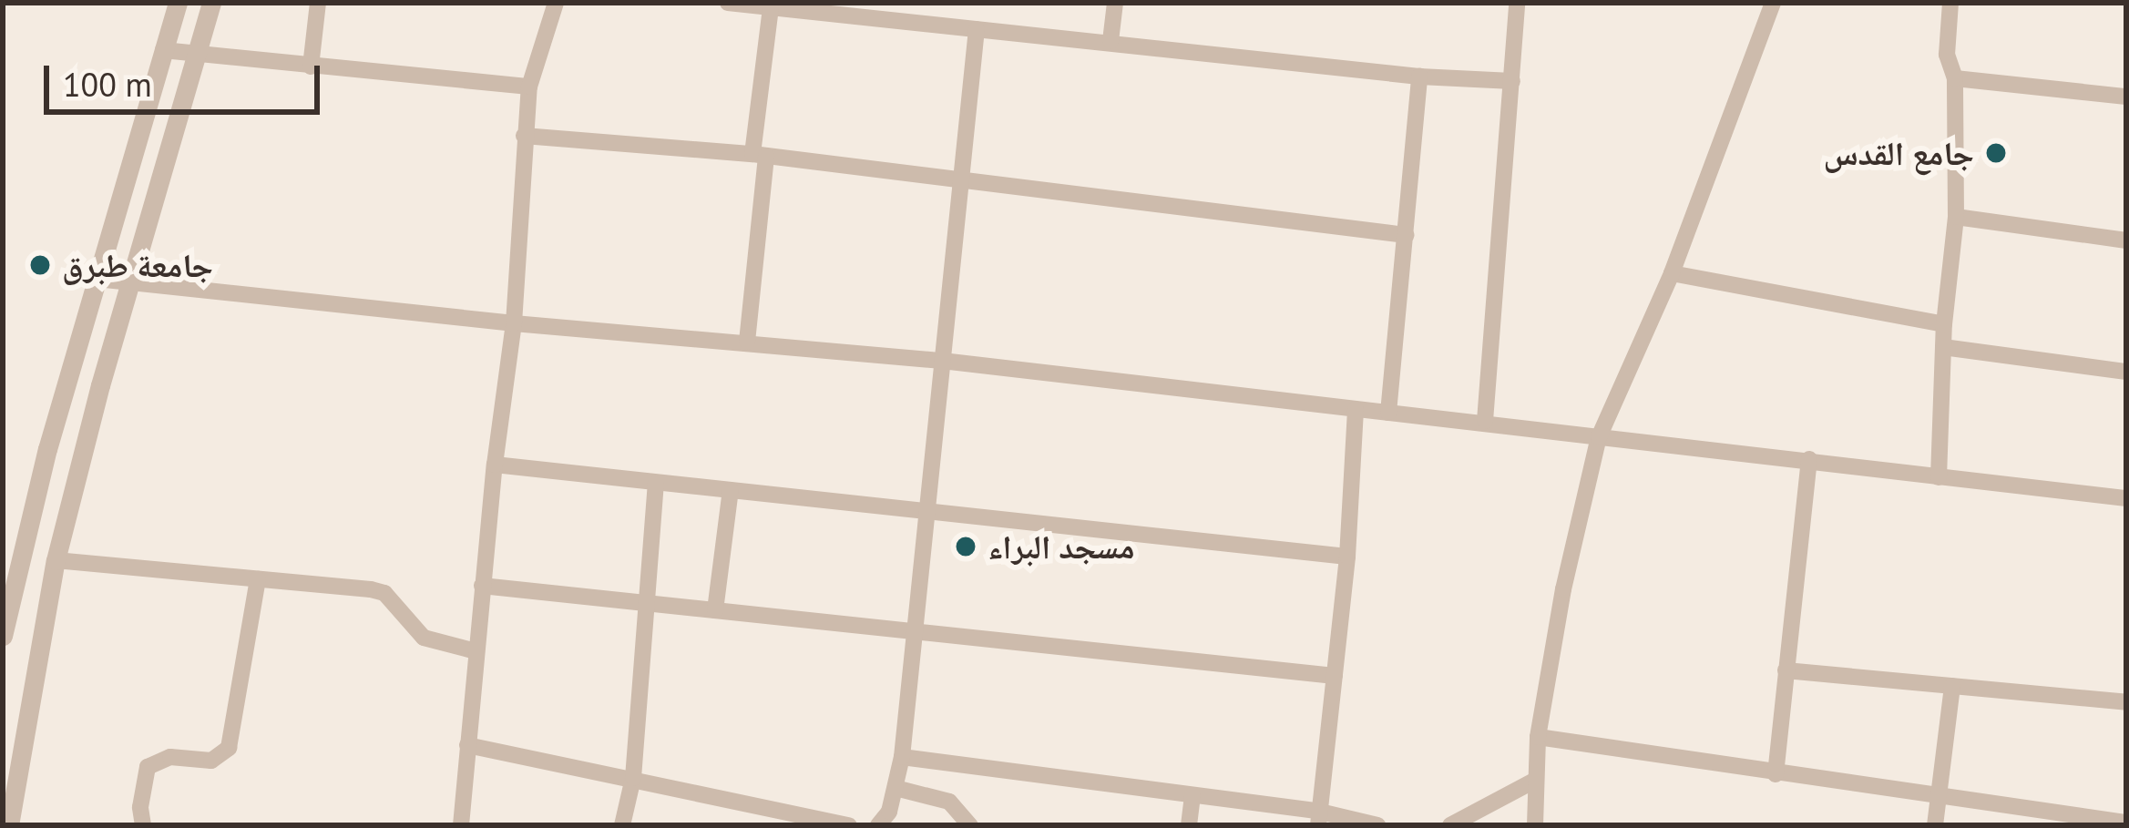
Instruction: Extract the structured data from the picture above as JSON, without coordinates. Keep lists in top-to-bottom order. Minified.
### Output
{"places":["جامع القدس","جامعة طبرق","مسجد البراء"],"scale_bar":"100 m"}
